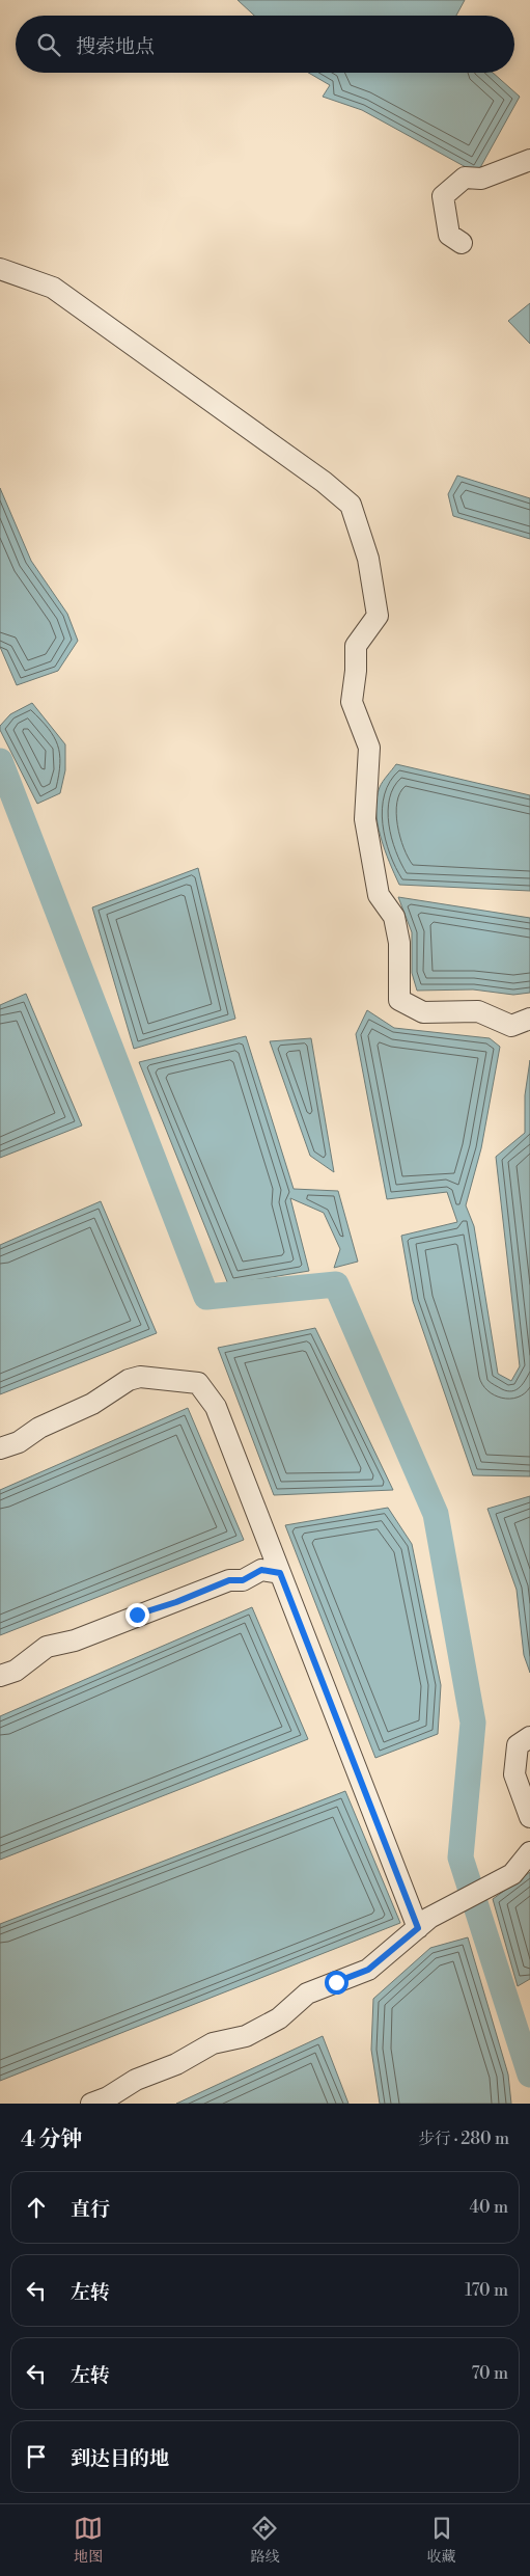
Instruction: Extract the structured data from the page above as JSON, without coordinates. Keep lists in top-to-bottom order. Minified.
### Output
{"page":{"search":"搜索地点","heading":["4 分钟","步行 · 280 m"],"list":[["直行","40 m"],["左转","170 m"],["左转","70 m"],"到达目的地"],"nav":["地图","路线","收藏"]}}
